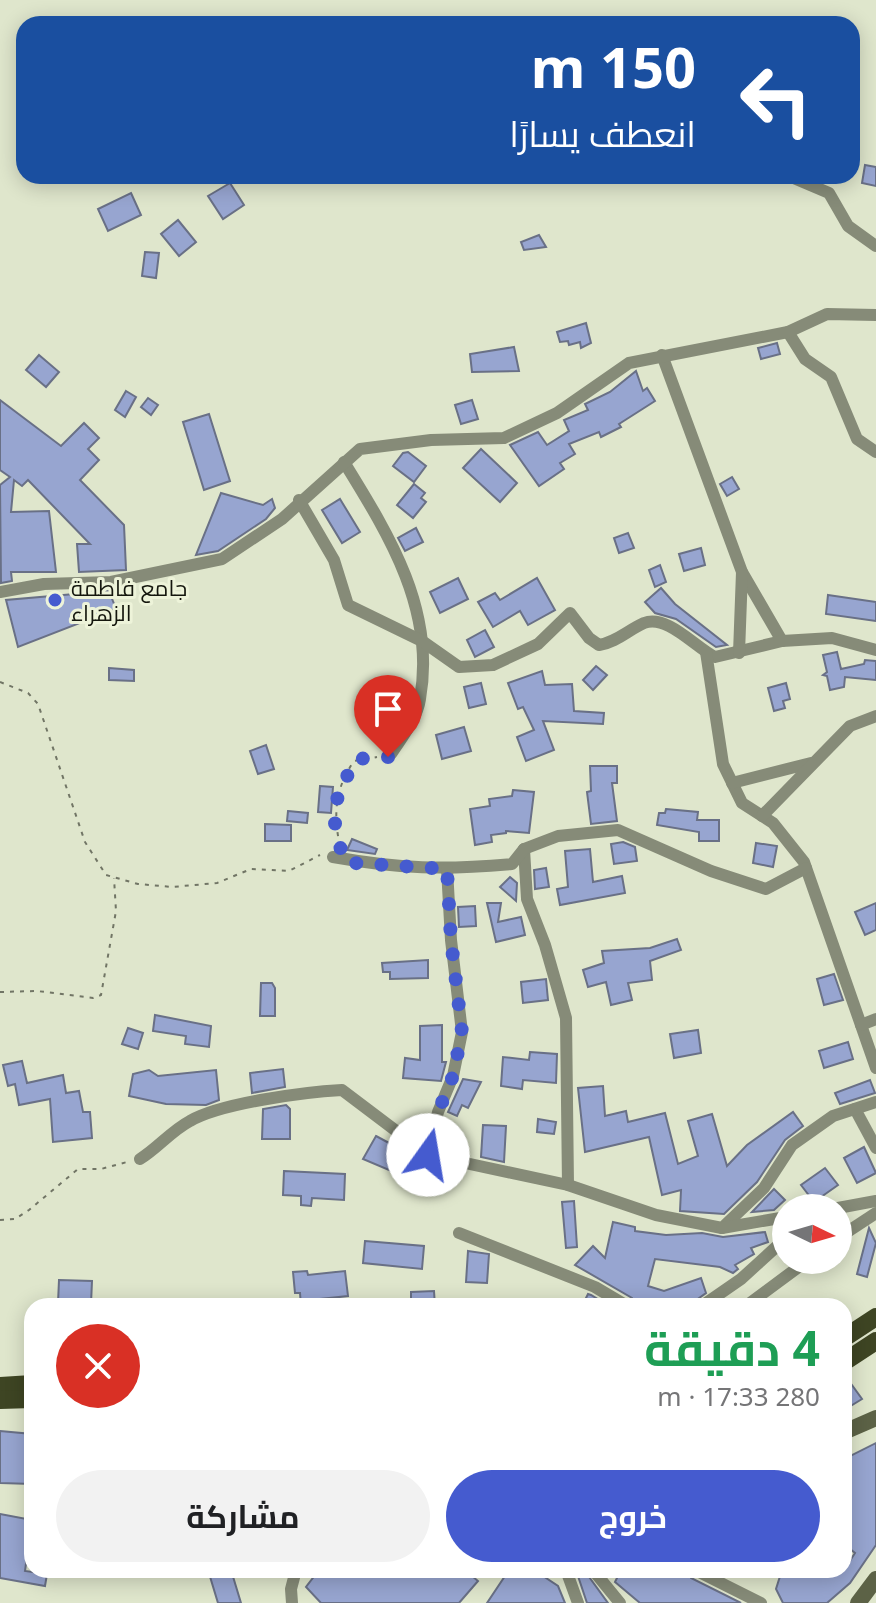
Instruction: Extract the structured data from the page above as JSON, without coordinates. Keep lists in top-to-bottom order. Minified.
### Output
{"places":["جامع فاطمة الزهراء"],"north":"right","page":{"turn":["150 m","انعطف يسارًا"],"heading":["4 دقيقة","280 m · 17:33"],"buttons":["خروج","مشاركة"]}}
